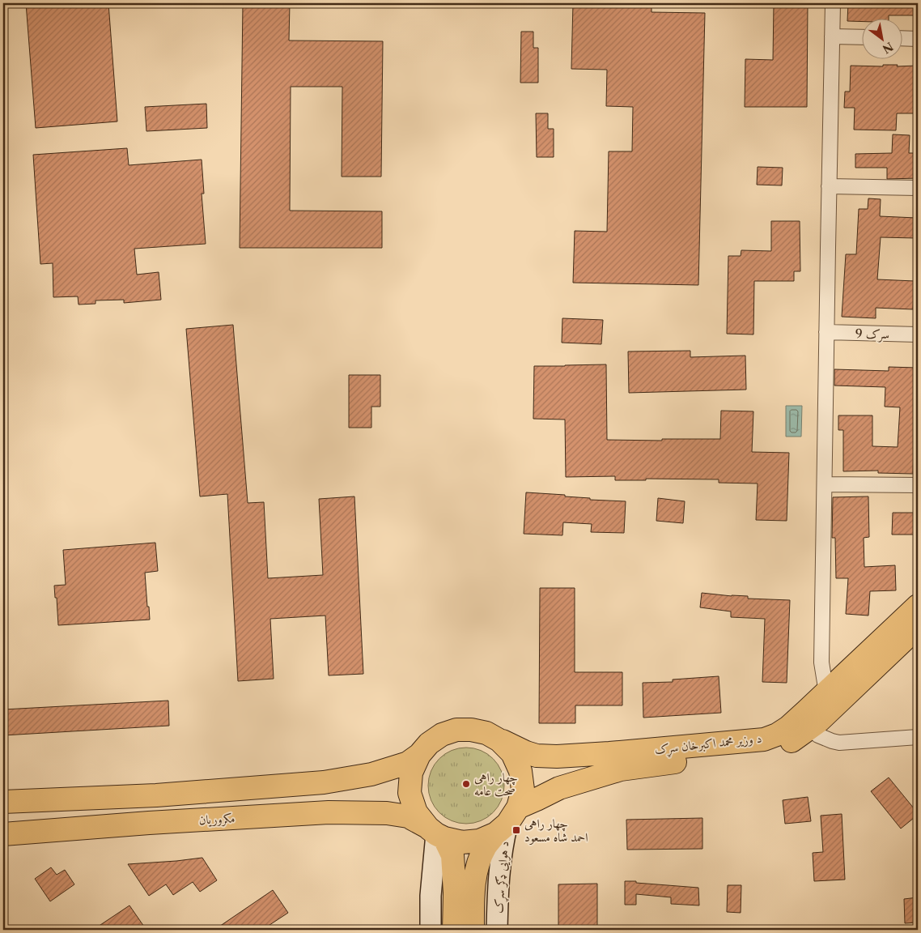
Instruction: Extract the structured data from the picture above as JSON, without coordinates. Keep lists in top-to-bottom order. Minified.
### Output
{"streets":{"main road":["د وزیر محمد اکبرخان سړک","مکروریان","د هوایی ډګر سړک"],"street":["سرک 9"]},"crossings":[["د وزیر محمد اکبرخان سړک","مکروریان"],["د وزیر محمد اکبرخان سړک","د هوایی ډګر سړک"],["مکروریان","د هوایی ډګر سړک"]],"places":{"other":["چهار راهی صحت عامه"],"transit":["چهار راهی احمد شاه مسعود"]},"north":"bottom right"}
